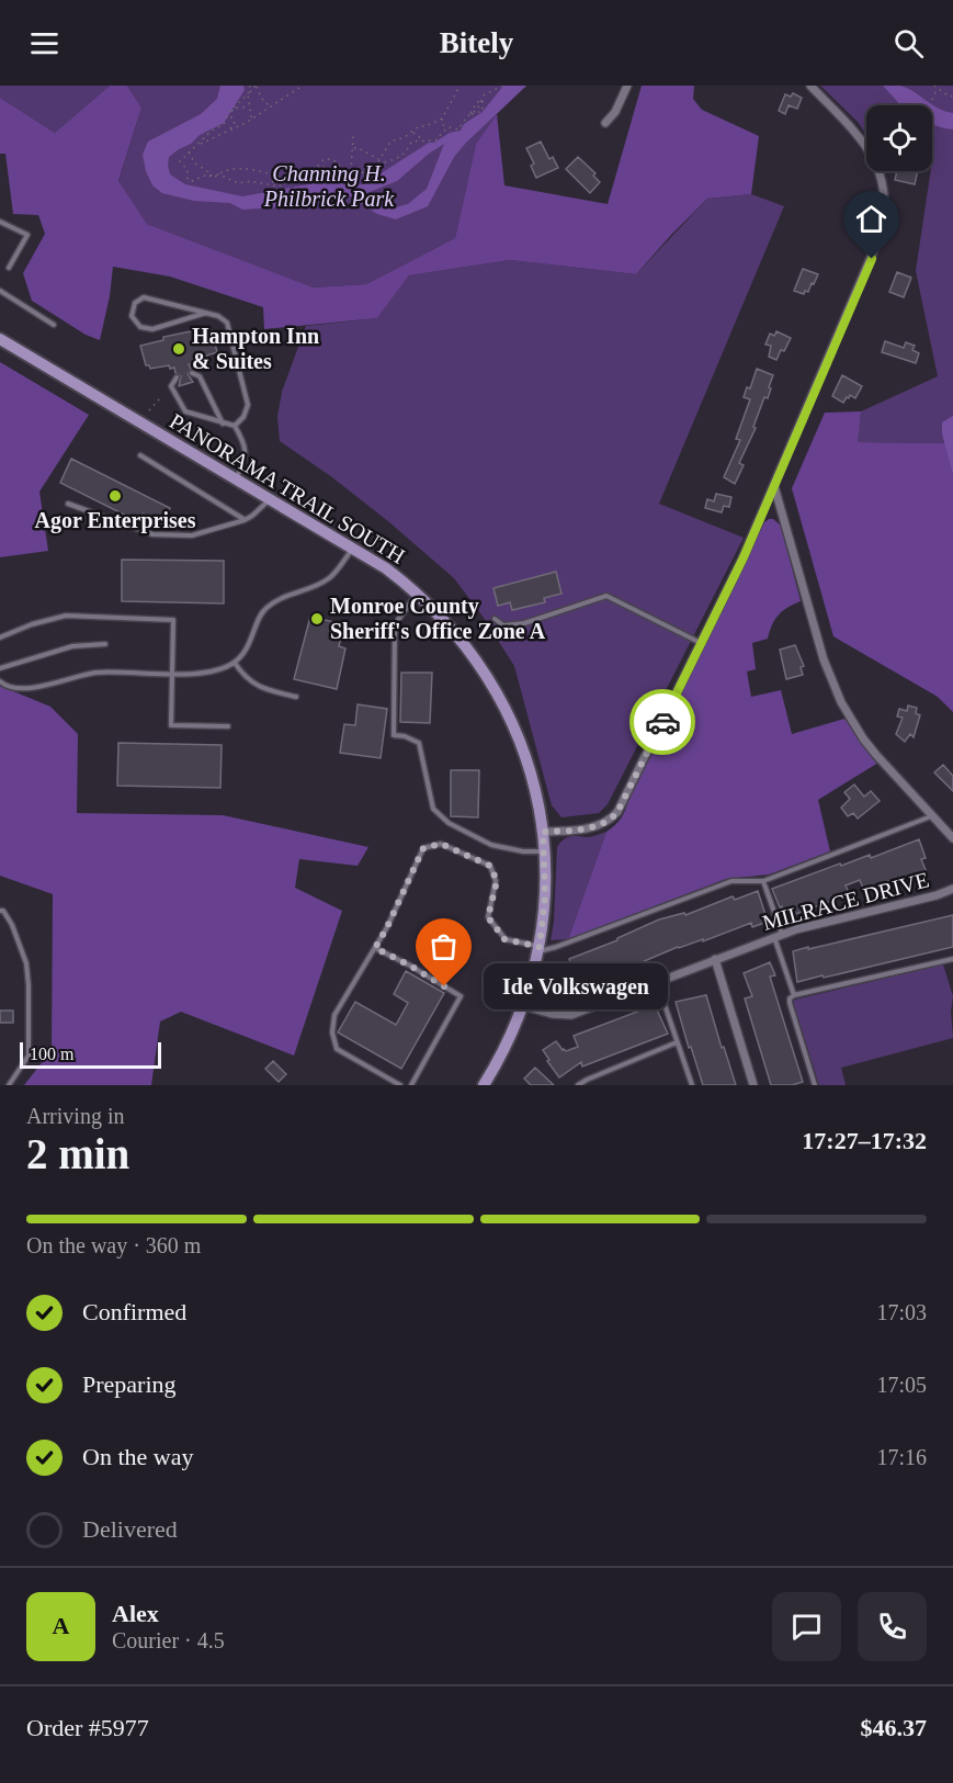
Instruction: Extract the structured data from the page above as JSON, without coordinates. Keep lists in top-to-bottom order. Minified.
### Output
{"streets":{"main road":["PANORAMA TRAIL SOUTH"],"street":["MILRACE DRIVE"]},"crossings":[["PANORAMA TRAIL SOUTH","MILRACE DRIVE"]],"parks":["Channing H. Philbrick Park"],"places":["Hampton Inn & Suites","Agor Enterprises","Monroe County Sheriff's Office Zone A","Ide Volkswagen"],"scale_bar":"100 m","page":{"header":"Bitely","bubble":"Ide Volkswagen","scale":"100 m","heading":["2 min","Arriving in","17:27–17:32"],"panel":["Alex","Courier · 4.5","Order #5977","$46.37"],"bar":"On the way · 360 m","list":[["Confirmed","17:03"],["Preparing","17:05"],["On the way","17:16"],"Delivered"],"round":"A"}}
